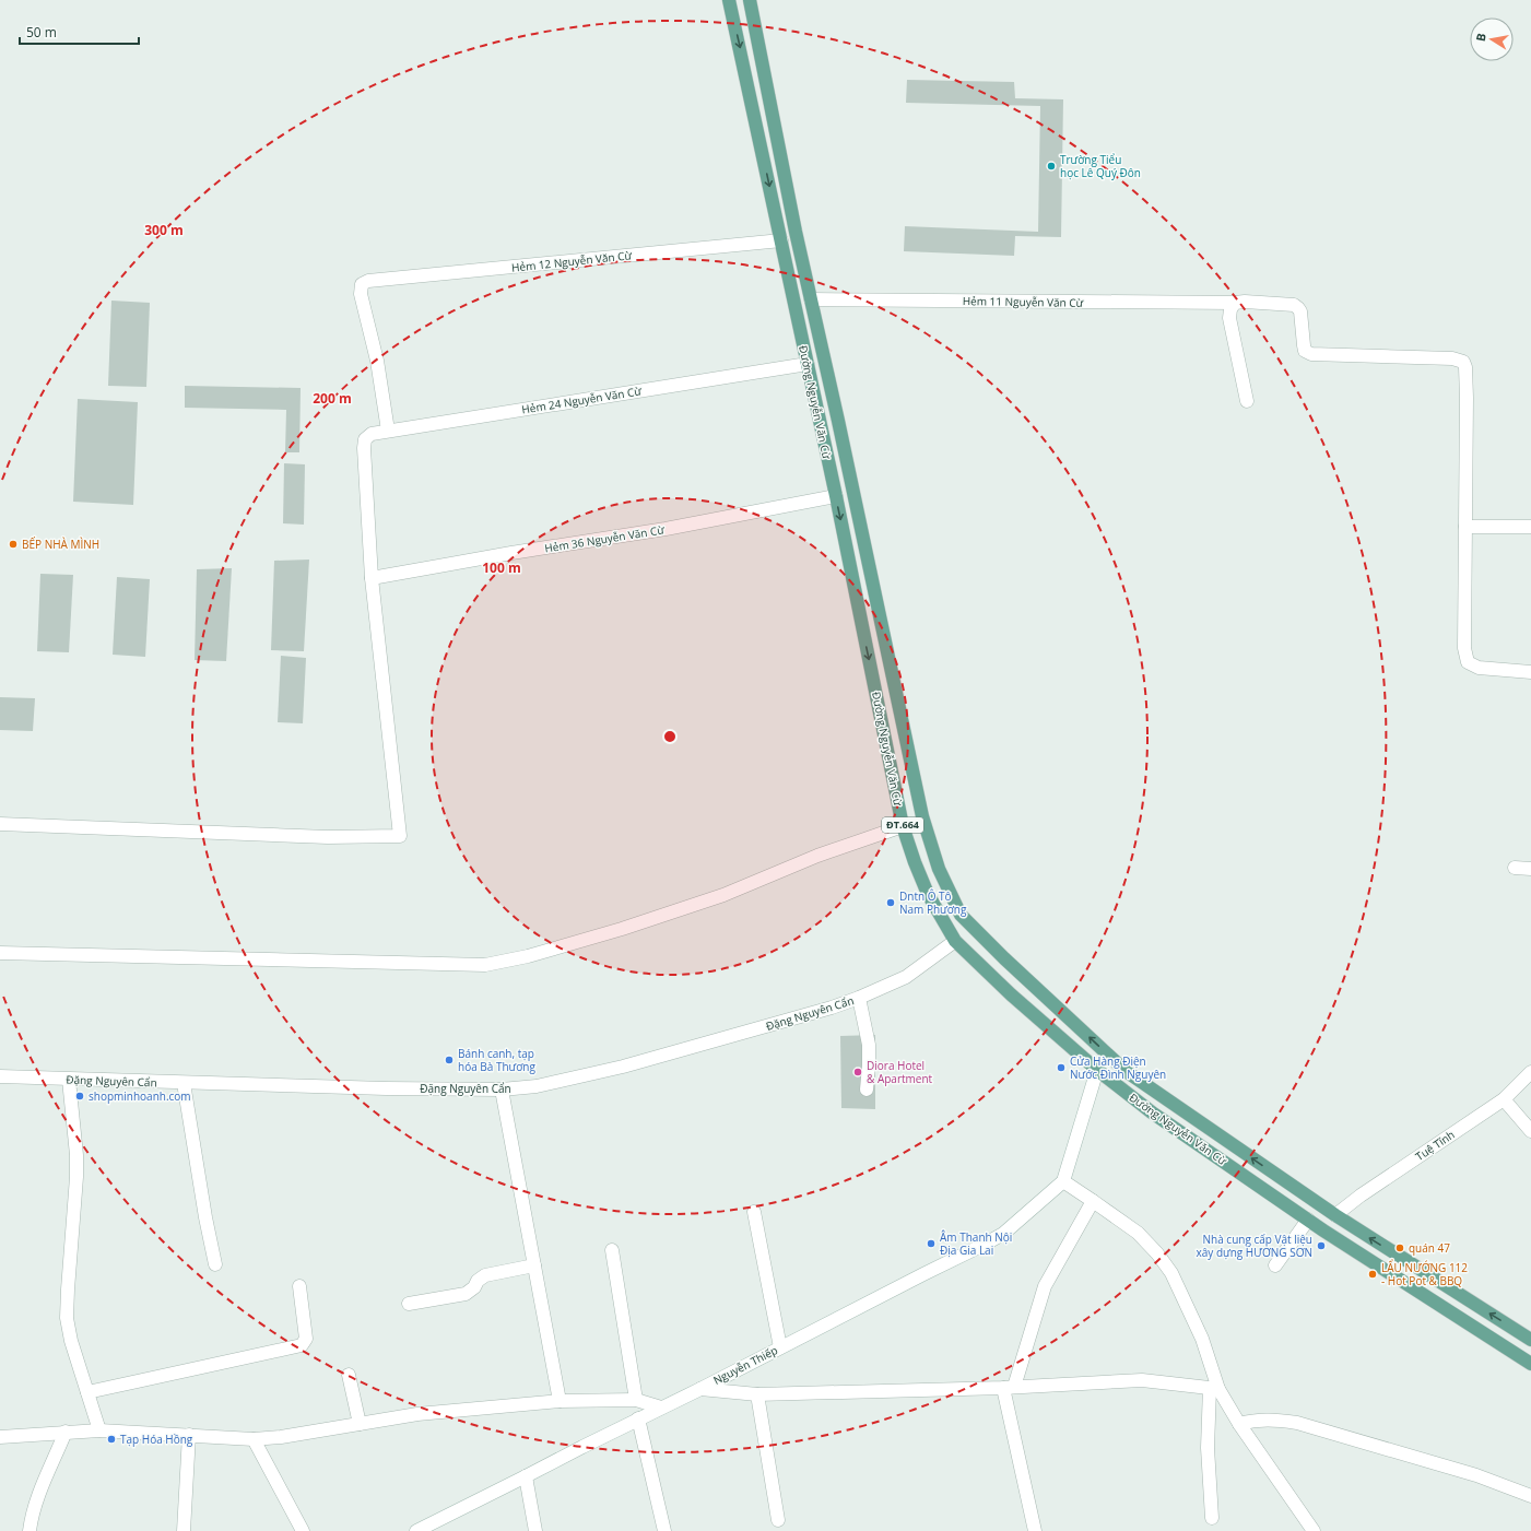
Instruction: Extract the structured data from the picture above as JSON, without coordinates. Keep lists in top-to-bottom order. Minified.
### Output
{"streets":{"main road":["Đường Nguyễn Văn Cừ","ĐT.664"],"street":["Hẻm 12 Nguyễn Văn Cừ","Hẻm 11 Nguyễn Văn Cừ","Hẻm 24 Nguyễn Văn Cừ","Hẻm 36 Nguyễn Văn Cừ","Đặng Nguyên Cẩn","Tuệ Tĩnh","Nguyễn Thiếp"]},"crossings":[["Hẻm 12 Nguyễn Văn Cừ","Hẻm 24 Nguyễn Văn Cừ"],["Hẻm 12 Nguyễn Văn Cừ","Đường Nguyễn Văn Cừ"],["Hẻm 11 Nguyễn Văn Cừ","Đường Nguyễn Văn Cừ"],["Hẻm 24 Nguyễn Văn Cừ","Đường Nguyễn Văn Cừ"],["Hẻm 24 Nguyễn Văn Cừ","Hẻm 36 Nguyễn Văn Cừ"],["Đường Nguyễn Văn Cừ","Hẻm 36 Nguyễn Văn Cừ"],["Đường Nguyễn Văn Cừ","Đặng Nguyên Cẩn"],["Đường Nguyễn Văn Cừ","Tuệ Tĩnh"]],"places":["Trường Tiểu học Lê Quý Đôn","BẾP NHÀ MÌNH","Dntn Ô Tô Nam Phương","Bánh canh, tạp hóa Bà Thương","Cửa Hàng Điện Nước Đình Nguyên","Diora Hotel & Apartment","shopminhoanh.com","Âm Thanh Nội Địa Gia Lai","Nhà cung cấp Vật liệu xây dựng HƯƠNG SƠN","quán 47","LẨU NƯỚNG 112 - Hot Pot & BBQ","Tạp Hóa Hồng"],"scale_bar":"50 m","north":"left","rings":["300 m","200 m","100 m"]}
